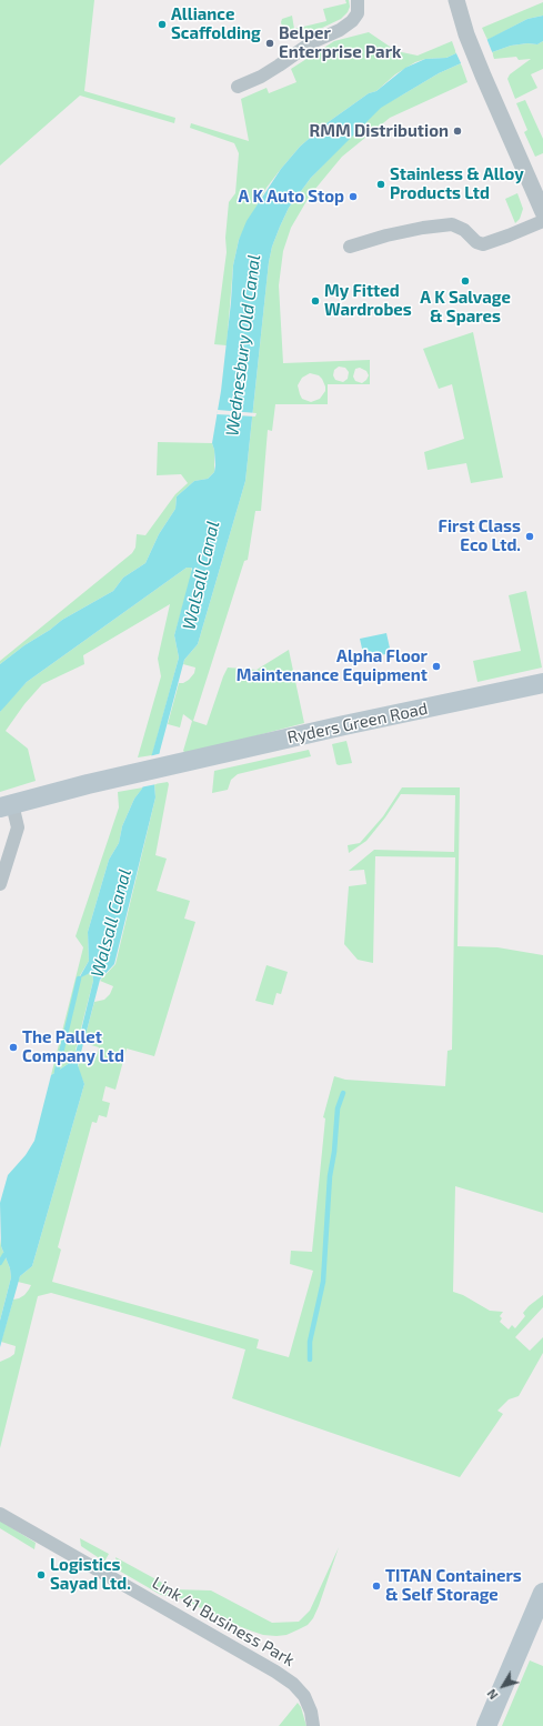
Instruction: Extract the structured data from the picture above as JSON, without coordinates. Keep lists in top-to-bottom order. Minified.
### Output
{"streets":{"main road":["Ryders Green Road"],"street":["Link 41 Business Park"]},"water":["Wednesbury Old Canal","Walsall Canal"],"places":["Alliance Scaffolding","Belper Enterprise Park","RMM Distribution","Stainless & Alloy Products Ltd","A K Auto Stop","A K Salvage & Spares","My Fitted Wardrobes","First Class Eco Ltd.","Alpha Floor Maintenance Equipment","The Pallet Company Ltd","Logistics Sayad Ltd.","TITAN Containers & Self Storage"],"north":"bottom left"}
